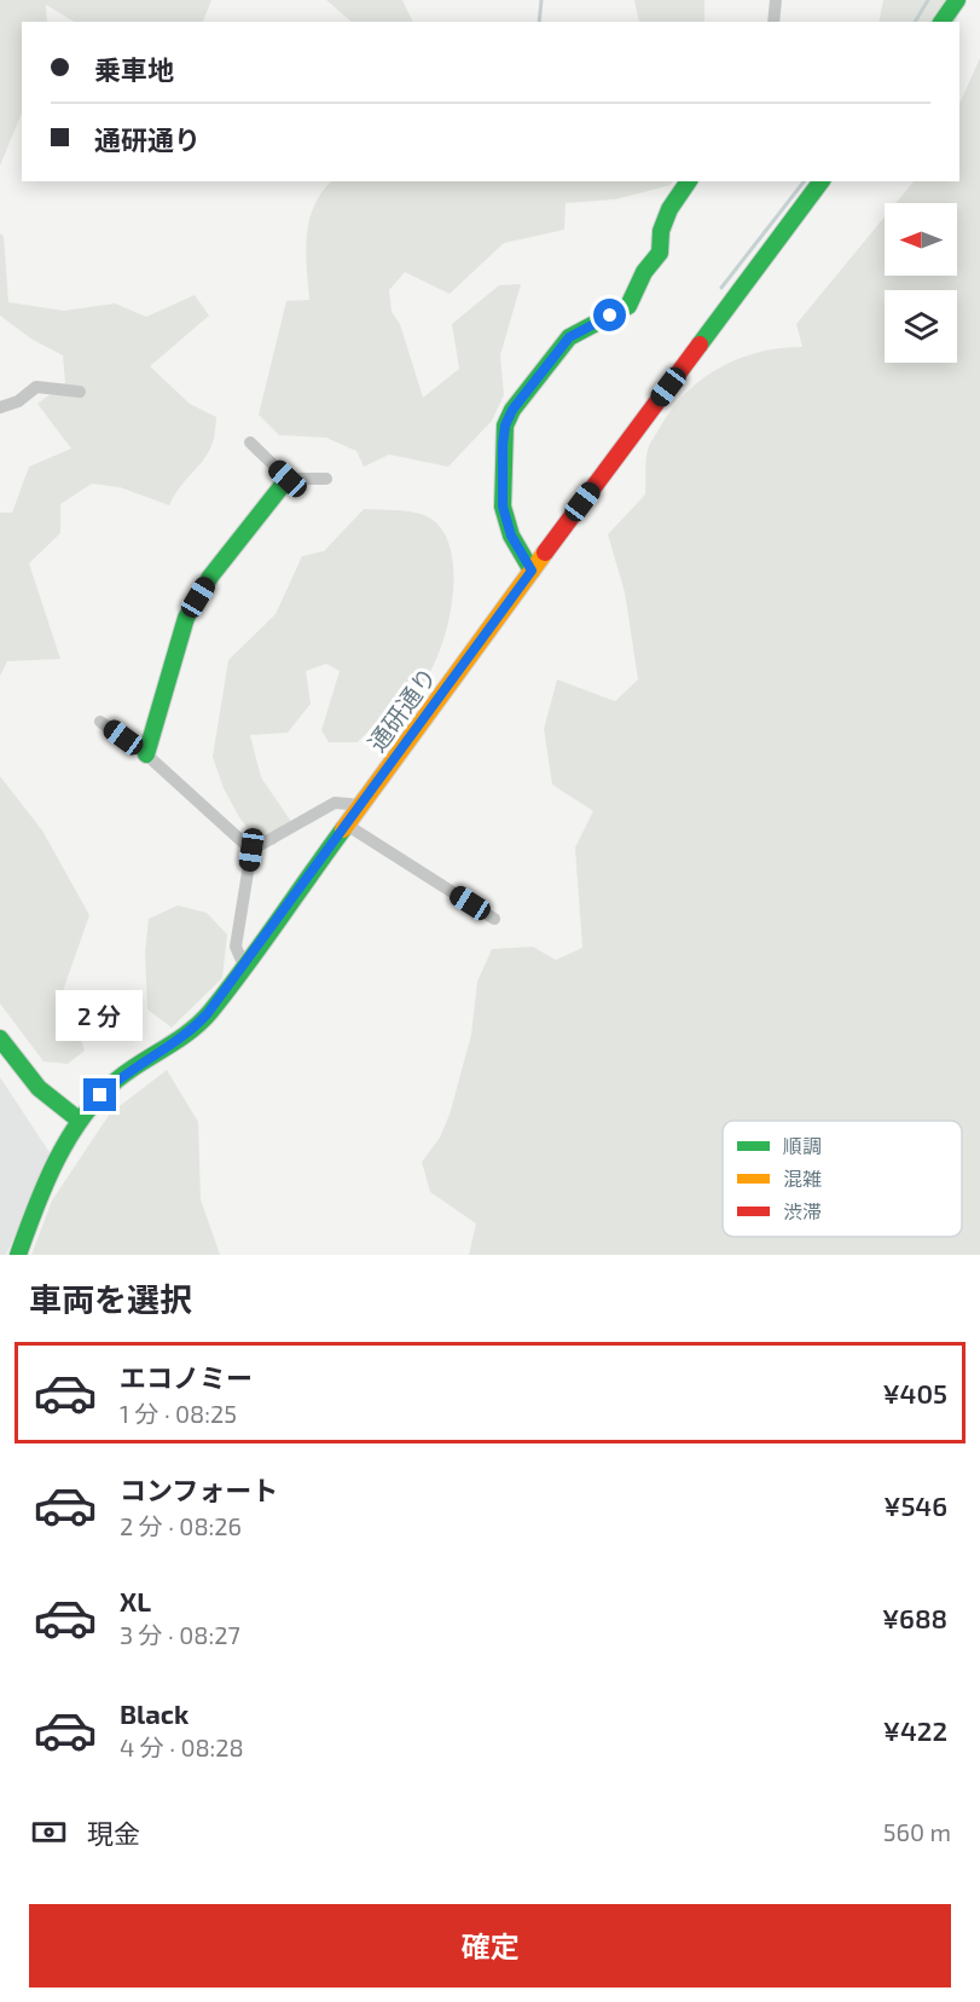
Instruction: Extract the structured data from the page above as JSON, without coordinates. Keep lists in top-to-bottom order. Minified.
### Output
{"streets":{"street":["通研通り"]},"legend":["順調","混雑","渋滞"],"north":"left","page":{"banner":["乗車地","通研通り"],"bubble":"2 分","heading":"車両を選択","list":[{"name":"エコノミー","note":"1 分 · 08:25","value":"¥405"},{"name":"コンフォート","note":"2 分 · 08:26","value":"¥546"},{"name":"XL","note":"3 分 · 08:27","value":"¥688"},{"name":"Black","note":"4 分 · 08:28","value":"¥422"}],"pay":["現金","560 m"],"buttons":"確定"}}
